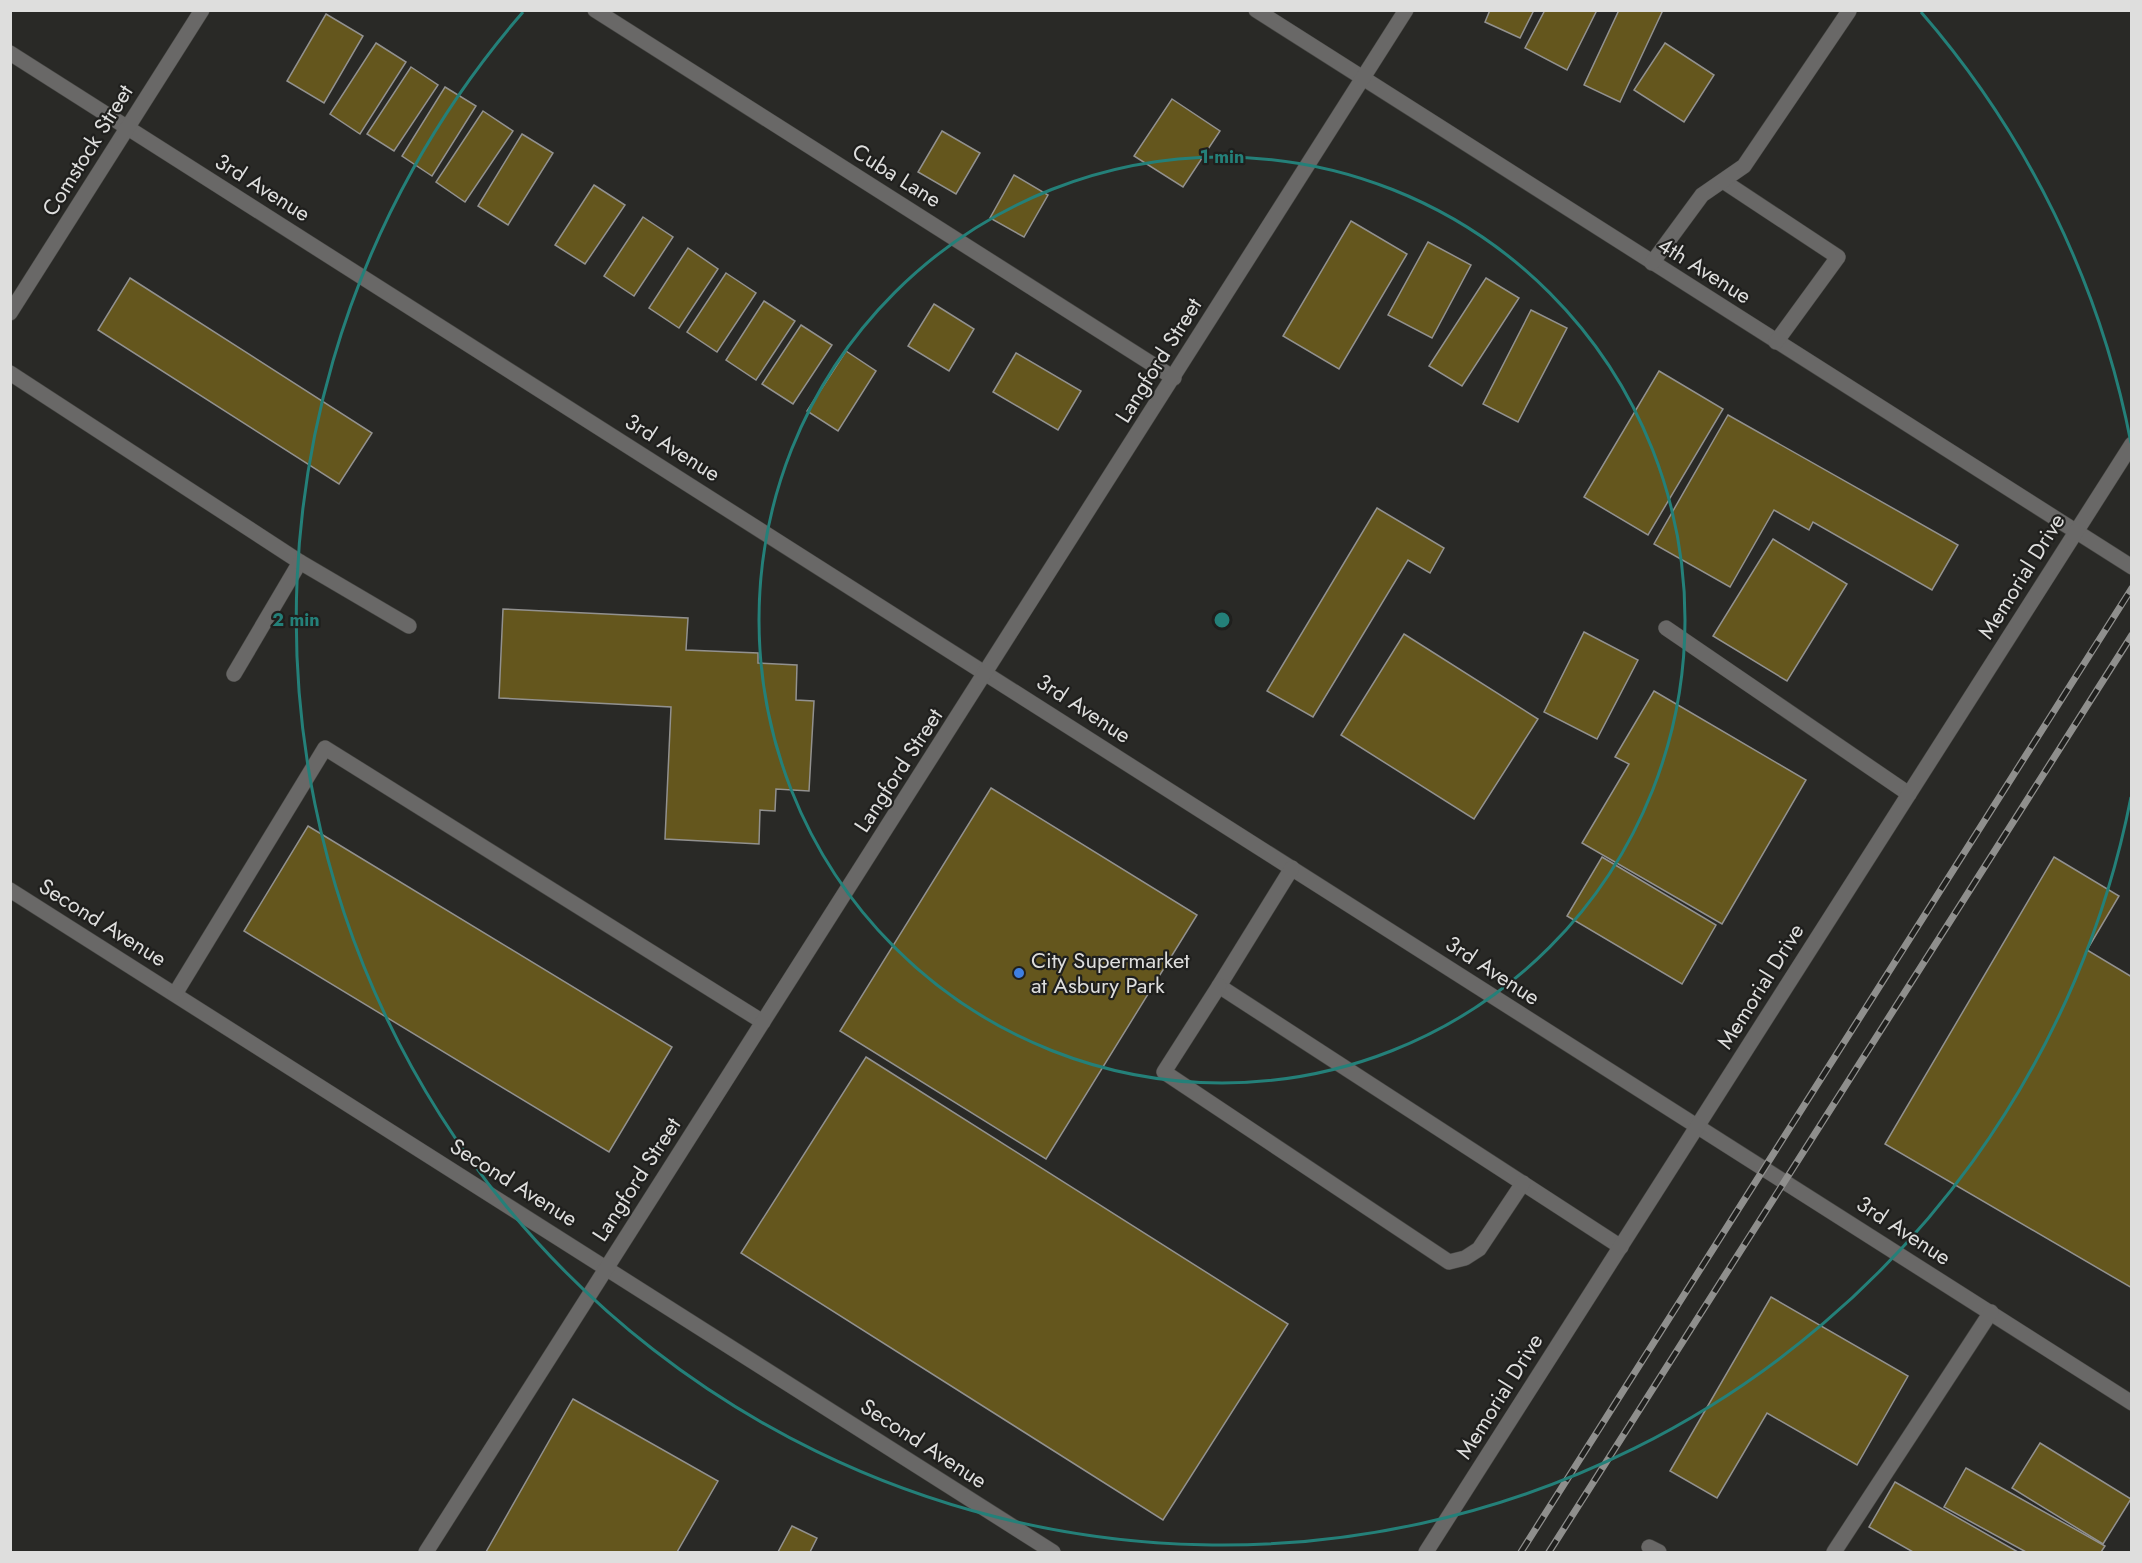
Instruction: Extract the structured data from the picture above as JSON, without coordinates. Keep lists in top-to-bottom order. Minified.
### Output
{"streets":{"street":["Comstock Street","Cuba Lane","3rd Avenue","4th Avenue","Langford Street","Memorial Drive","Second Avenue"]},"crossings":[["Comstock Street","3rd Avenue"],["Cuba Lane","Langford Street"],["3rd Avenue","Langford Street"],["3rd Avenue","Memorial Drive"],["4th Avenue","Langford Street"],["4th Avenue","Memorial Drive"],["Langford Street","Second Avenue"]],"places":["City Supermarket at Asbury Park"],"rings":["1 min","2 min"]}
